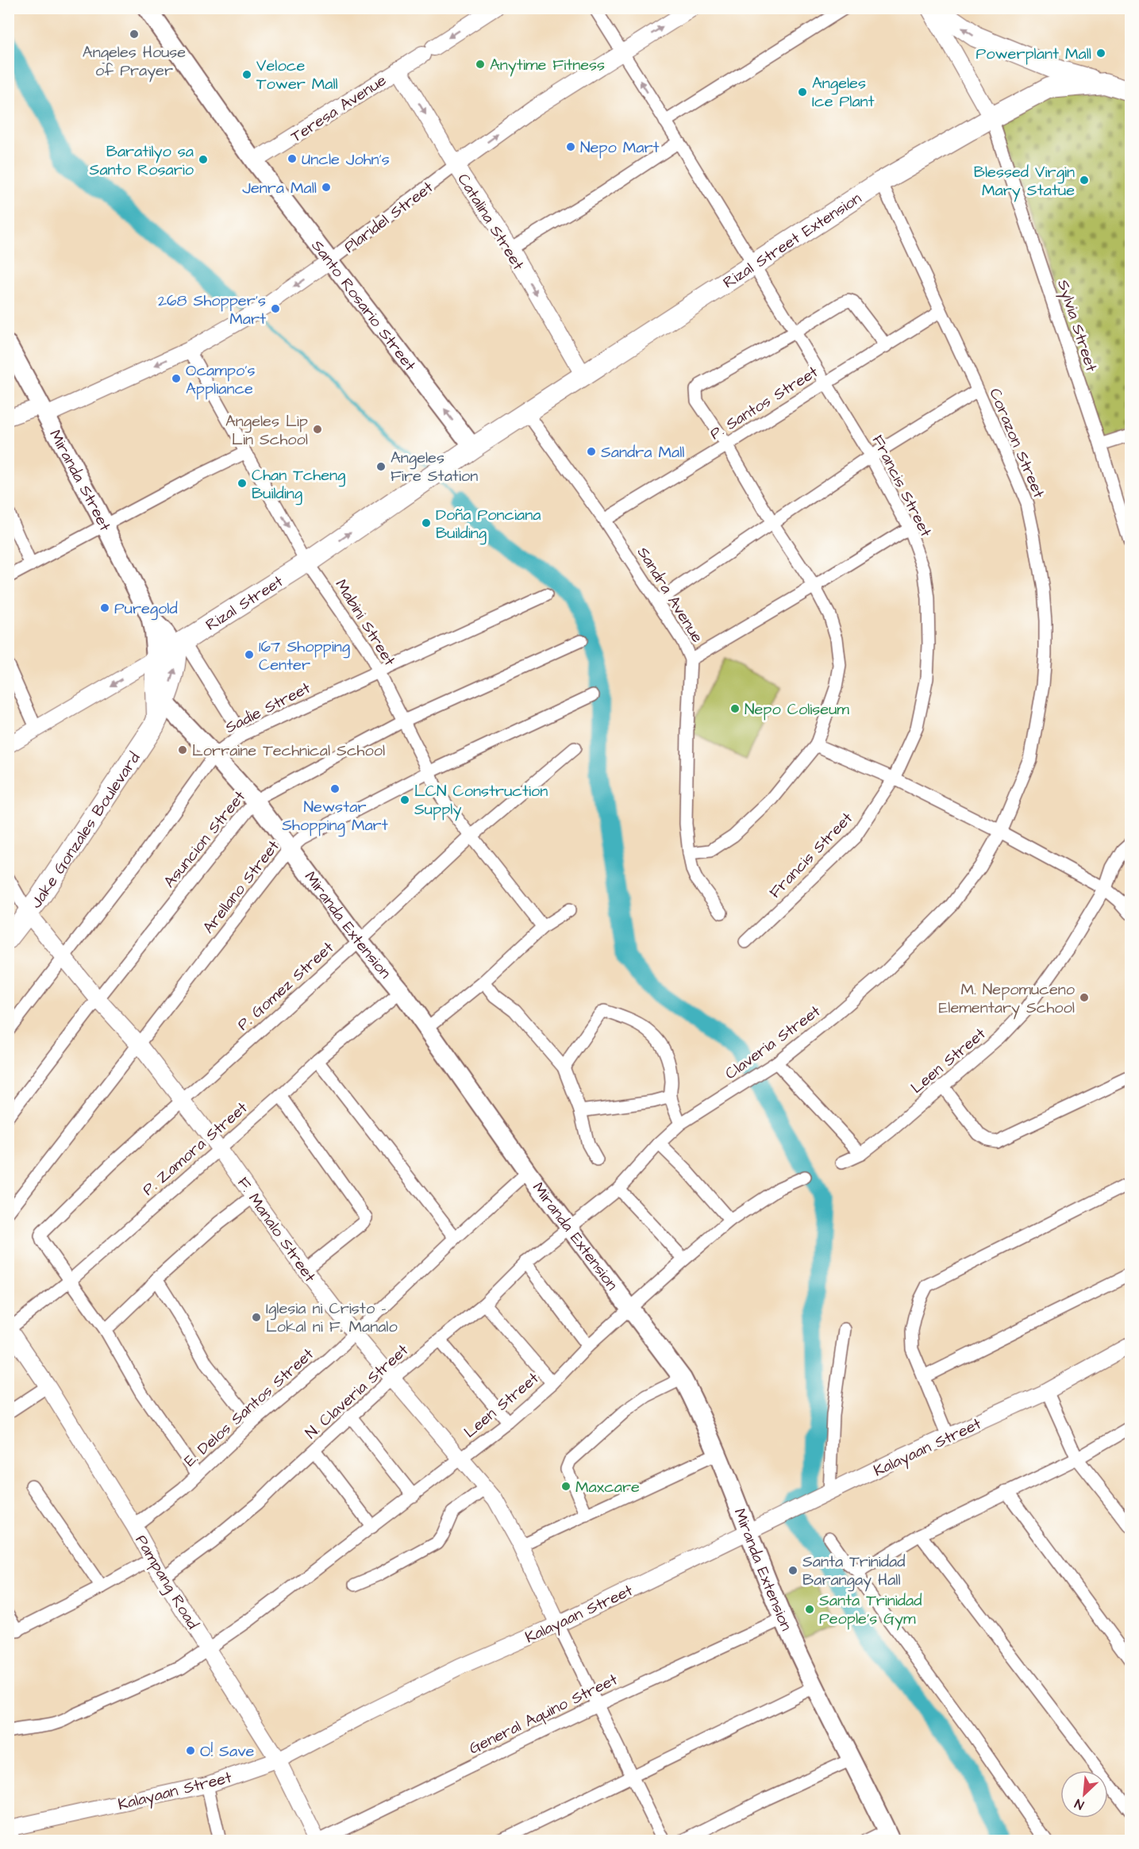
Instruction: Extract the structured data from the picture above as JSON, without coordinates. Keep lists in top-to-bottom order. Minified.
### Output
{"streets":{"main road":["Rizal Street Extension","Santo Rosario Street","Miranda Street","Rizal Street","Jake Gonzales Boulevard","Miranda Extension"],"street":["Teresa Avenue","Plaridel Street","Catalina Street","Sylvia Street","P. Santos Street","Corazon Street","Francis Street","Sandra Avenue","Mabini Street","Sadie Street","Asuncion Street","Arellano Street","P. Gomez Street","Claveria Street","Leen Street","P. Zamora Street","F. Manalo Street","N. Claveria Street","E. Delos Santos Street","Kalayaan Street","Pampang Road","General Aquino Street"]},"crossings":[["Teresa Avenue","Catalina Street"],["Teresa Avenue","Santo Rosario Street"],["Plaridel Street","Catalina Street"],["Plaridel Street","Santo Rosario Street"],["Plaridel Street","Miranda Street"],["Plaridel Street","Francis Street"],["Plaridel Street","Mabini Street"],["Catalina Street","Rizal Street Extension"],["Rizal Street Extension","Santo Rosario Street"],["Rizal Street Extension","Sylvia Street"],["Rizal Street Extension","Corazon Street"],["Rizal Street Extension","Francis Street"],["Rizal Street Extension","Sandra Avenue"],["Rizal Street Extension","Rizal Street"],["Santo Rosario Street","Rizal Street"],["P. Santos Street","Corazon Street"],["P. Santos Street","Francis Street"],["P. Santos Street","Sandra Avenue"],["Corazon Street","Claveria Street"],["Miranda Street","Rizal Street"],["Miranda Street","Jake Gonzales Boulevard"],["Rizal Street","Mabini Street"],["Rizal Street","Jake Gonzales Boulevard"],["Mabini Street","Sadie Street"],["Mabini Street","Asuncion Street"],["Mabini Street","Arellano Street"],["Mabini Street","P. Gomez Street"],["Sadie Street","Miranda Extension"],["Sadie Street","F. Manalo Street"],["Jake Gonzales Boulevard","Miranda Extension"],["Jake Gonzales Boulevard","F. Manalo Street"],["Asuncion Street","Miranda Extension"],["Asuncion Street","F. Manalo Street"],["Arellano Street","Miranda Extension"],["Arellano Street","F. Manalo Street"],["Miranda Extension","P. Gomez Street"],["Miranda Extension","Claveria Street"],["Miranda Extension","Leen Street"],["Miranda Extension","P. Zamora Street"],["Miranda Extension","N. Claveria Street"],["Miranda Extension","E. Delos Santos Street"],["Miranda Extension","Kalayaan Street"],["Miranda Extension","General Aquino Street"],["P. Gomez Street","P. Zamora Street"],["P. Gomez Street","F. Manalo Street"],["Claveria Street","N. Claveria Street"],["Leen Street","F. Manalo Street"],["Leen Street","Pampang Road"],["P. Zamora Street","F. Manalo Street"],["P. Zamora Street","Pampang Road"],["F. Manalo Street","N. Claveria Street"],["F. Manalo Street","E. Delos Santos Street"],["F. Manalo Street","Kalayaan Street"],["N. Claveria Street","Pampang Road"],["E. Delos Santos Street","Pampang Road"],["Kalayaan Street","Pampang Road"],["Pampang Road","General Aquino Street"]],"one_way":["Catalina Street","Santo Rosario Street"],"places":["Angeles House of Prayer","Powerplant Mall","Anytime Fitness","Veloce Tower Mall","Angeles Ice Plant","Nepo Mart","Uncle John's","Baratilyo sa Santo Rosario","Blessed Virgin Mary Statue","Jenra Mall","268 Shopper's Mart","Ocampo's Appliance","Angeles Lip Lin School","Sandra Mall","Angeles Fire Station","Chan Tcheng Building","Doña Ponciana Building","Puregold","167 Shopping Center","Nepo Coliseum","Lorraine Technical School","Newstar Shopping Mart","LCN Construction Supply","M. Nepomuceno Elementary School","Iglesia ni Cristo - Lokal ni F. Manalo","Maxcare","Santa Trinidad Barangay Hall","Santa Trinidad People's Gym","O! Save"],"north":"bottom left"}
